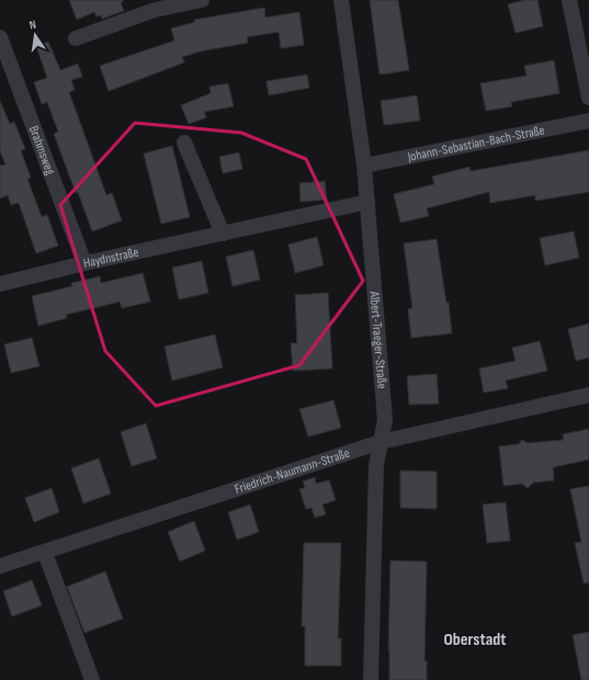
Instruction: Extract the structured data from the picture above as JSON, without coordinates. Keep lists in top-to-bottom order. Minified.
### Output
{"streets":{"street":["Johann-Sebastian-Bach-Straße","Brahmsweg","Haydnstraße","Albert-Traeger-Straße","Friedrich-Naumann-Straße"]},"crossings":[["Johann-Sebastian-Bach-Straße","Albert-Traeger-Straße"],["Brahmsweg","Haydnstraße"],["Haydnstraße","Albert-Traeger-Straße"],["Albert-Traeger-Straße","Friedrich-Naumann-Straße"]],"districts":["Oberstadt"],"north":"top"}
